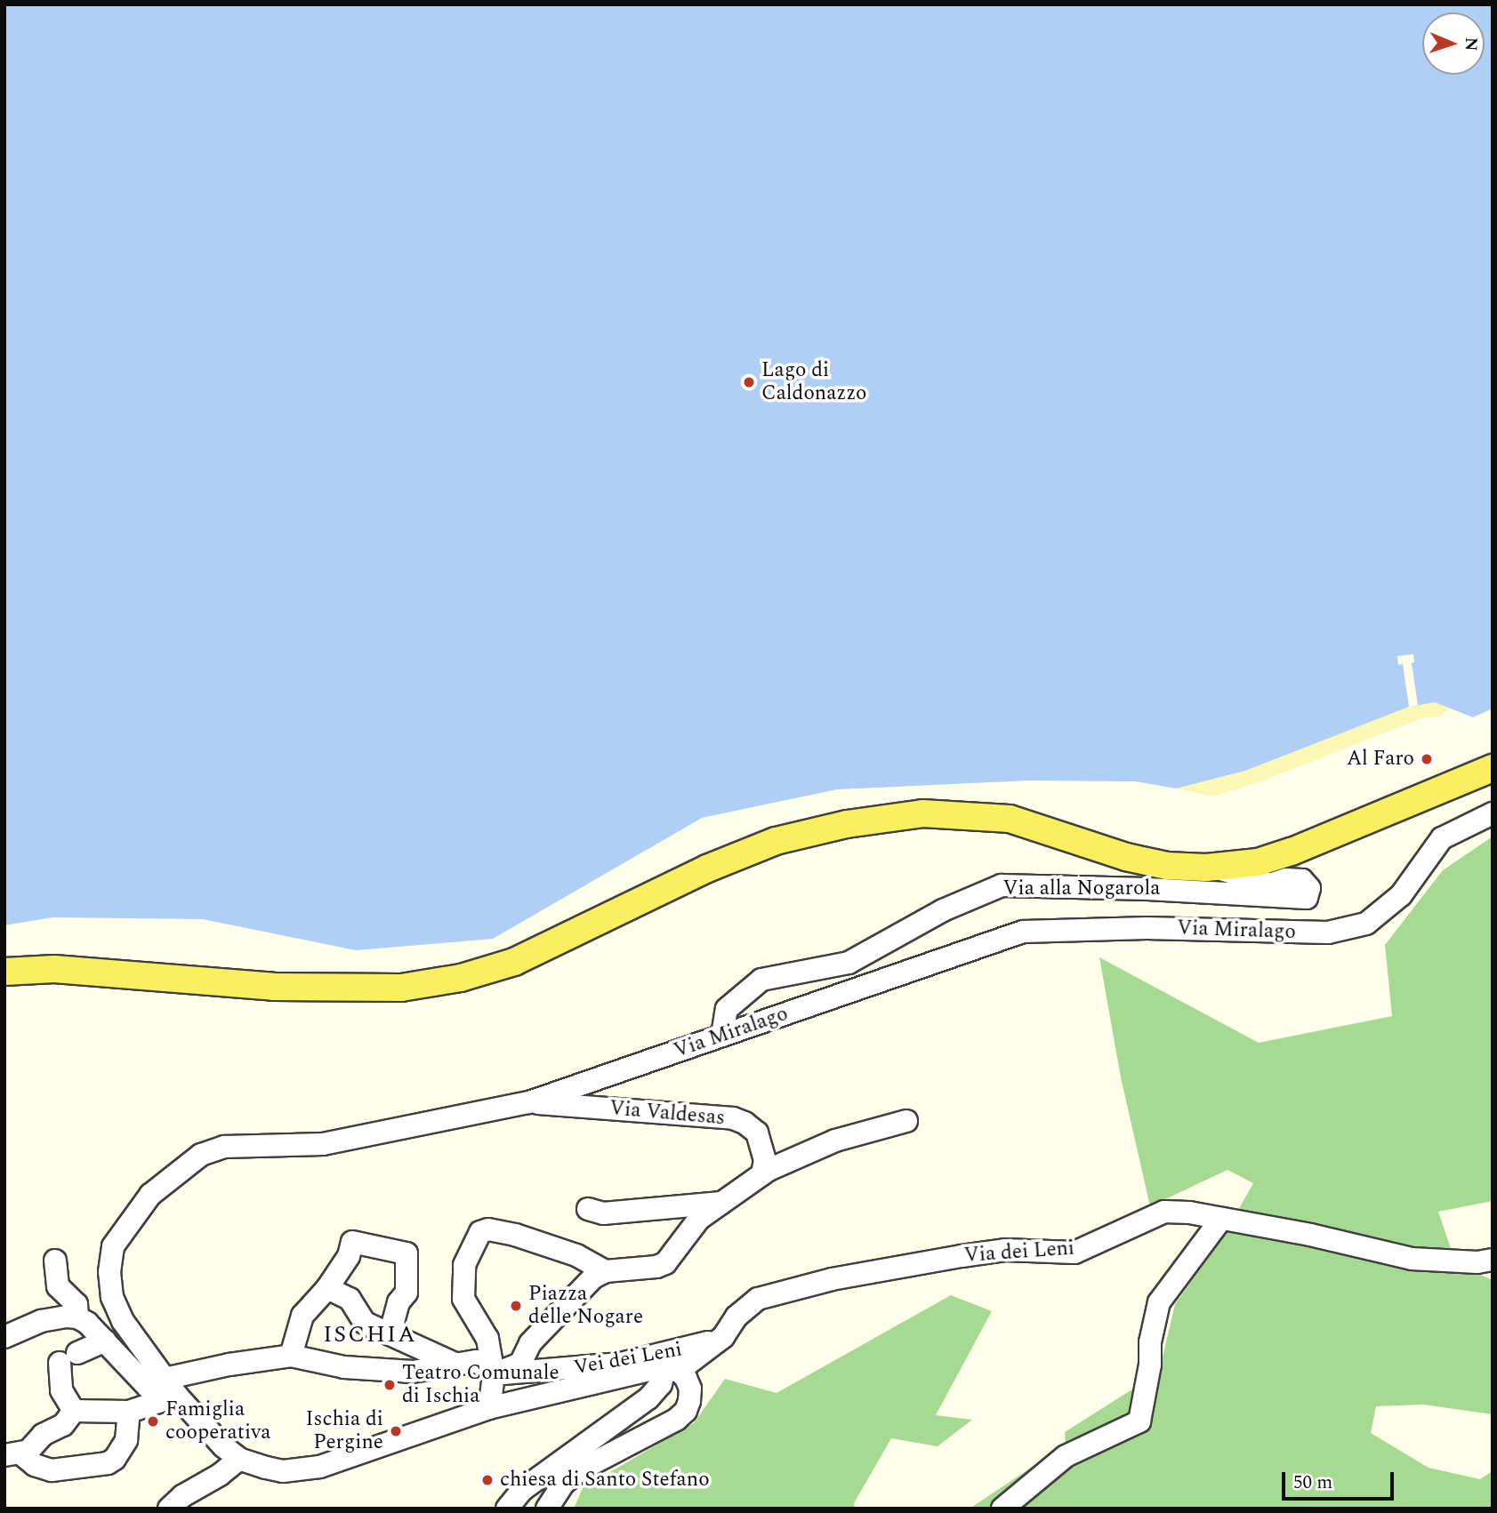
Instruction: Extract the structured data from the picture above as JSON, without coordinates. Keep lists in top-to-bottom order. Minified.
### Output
{"streets":{"street":["Via alla Nogarola","Via Miralago","Via Valdesas","Via dei Leni","Vei dei Leni"]},"crossings":[["Via alla Nogarola","Via Miralago"],["Via Miralago","Via Valdesas"],["Via dei Leni","Vei dei Leni"]],"districts":["ISCHIA"],"places":["Lago di Caldonazzo","Al Faro","Piazza delle Nogare","Teatro Comunale di Ischia","Famiglia cooperativa","Ischia di Pergine","chiesa di Santo Stefano"],"scale_bar":"50 m","north":"right"}
